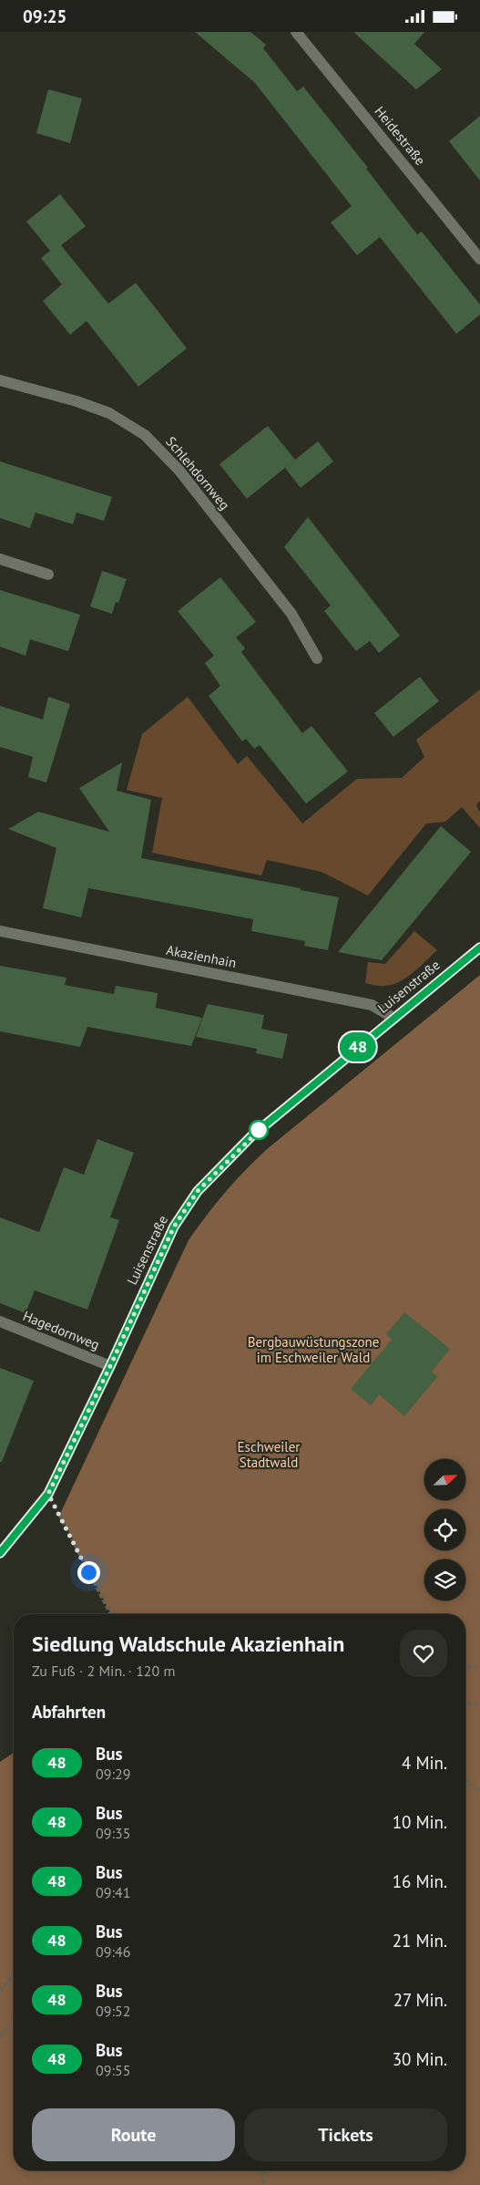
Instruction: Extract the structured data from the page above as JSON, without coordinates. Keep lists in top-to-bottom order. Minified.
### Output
{"streets":{"street":["Heidestraße","Schlehdornweg","Akazienhain","Luisenstraße","Hagedornweg"]},"crossings":[["Akazienhain","Luisenstraße"],["Luisenstraße","Hagedornweg"]],"parks":["Bergbauwüstungszone im Eschweiler Wald","Eschweiler Stadtwald"],"lines":["bus line 48"],"north":"top right","page":{"status":"09:25","on_map":"48","heading":[["Siedlung Waldschule Akazienhain","Zu Fuß · 2 Min. · 120 m"],"Abfahrten"],"list":[{"mark":"48","name":"Bus","note":"09:29","value":"4 Min."},{"mark":"48","name":"Bus","note":"09:35","value":"10 Min."},{"mark":"48","name":"Bus","note":"09:41","value":"16 Min."},{"mark":"48","name":"Bus","note":"09:46","value":"21 Min."},{"mark":"48","name":"Bus","note":"09:52","value":"27 Min."},{"mark":"48","name":"Bus","note":"09:55","value":"30 Min."}],"buttons":["Route","Tickets"]}}
